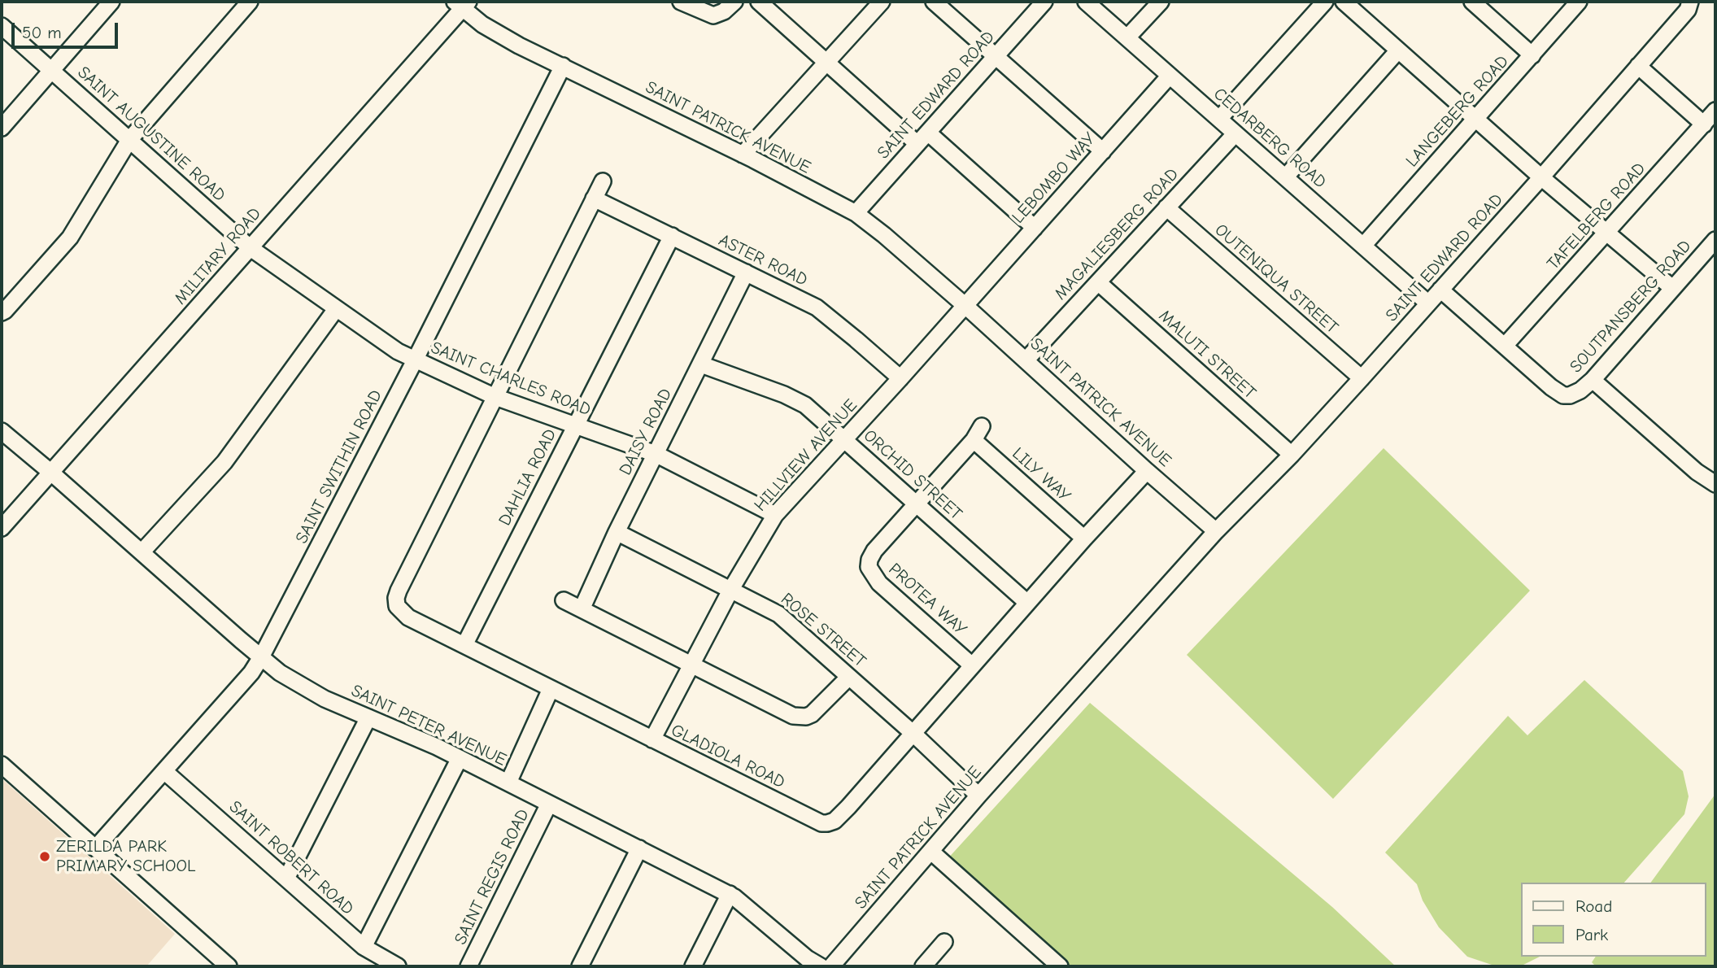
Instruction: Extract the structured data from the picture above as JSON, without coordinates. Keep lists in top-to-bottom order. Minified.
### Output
{"streets":{"street":["SAINT EDWARD ROAD","LANGEBERG ROAD","SAINT PATRICK AVENUE","SAINT AUGUSTINE ROAD","CEDARBERG ROAD","LEBOMBO WAY","TAFELBERG ROAD","MAGALIESBERG ROAD","MILITARY ROAD","ASTER ROAD","OUTENIQUA STREET","SOUTPANSBERG ROAD","MALUTI STREET","SAINT CHARLES ROAD","DAISY ROAD","HILLVIEW AVENUE","SAINT SWITHIN ROAD","ORCHID STREET","LILY WAY","DAHLIA ROAD","PROTEA WAY","ROSE STREET","SAINT PETER AVENUE","GLADIOLA ROAD","SAINT ROBERT ROAD","SAINT REGIS ROAD"]},"crossings":[["SAINT EDWARD ROAD","SAINT PATRICK AVENUE"],["SAINT EDWARD ROAD","CEDARBERG ROAD"],["SAINT EDWARD ROAD","OUTENIQUA STREET"],["SAINT EDWARD ROAD","SOUTPANSBERG ROAD"],["SAINT EDWARD ROAD","MALUTI STREET"],["LANGEBERG ROAD","CEDARBERG ROAD"],["SAINT PATRICK AVENUE","LEBOMBO WAY"],["SAINT PATRICK AVENUE","MAGALIESBERG ROAD"],["SAINT PATRICK AVENUE","MILITARY ROAD"],["SAINT PATRICK AVENUE","HILLVIEW AVENUE"],["SAINT PATRICK AVENUE","SAINT SWITHIN ROAD"],["SAINT PATRICK AVENUE","ROSE STREET"],["SAINT PATRICK AVENUE","GLADIOLA ROAD"],["SAINT AUGUSTINE ROAD","MILITARY ROAD"],["SAINT AUGUSTINE ROAD","SAINT CHARLES ROAD"],["CEDARBERG ROAD","LEBOMBO WAY"],["CEDARBERG ROAD","MAGALIESBERG ROAD"],["LEBOMBO WAY","HILLVIEW AVENUE"],["TAFELBERG ROAD","SOUTPANSBERG ROAD"],["MAGALIESBERG ROAD","OUTENIQUA STREET"],["MAGALIESBERG ROAD","MALUTI STREET"],["MILITARY ROAD","SAINT CHARLES ROAD"],["MILITARY ROAD","SAINT PETER AVENUE"],["ASTER ROAD","DAISY ROAD"],["ASTER ROAD","HILLVIEW AVENUE"],["ASTER ROAD","DAHLIA ROAD"],["SAINT CHARLES ROAD","DAISY ROAD"],["SAINT CHARLES ROAD","HILLVIEW AVENUE"],["SAINT CHARLES ROAD","SAINT SWITHIN ROAD"],["SAINT CHARLES ROAD","DAHLIA ROAD"],["SAINT CHARLES ROAD","GLADIOLA ROAD"],["DAISY ROAD","ORCHID STREET"],["DAISY ROAD","ROSE STREET"],["HILLVIEW AVENUE","ORCHID STREET"],["HILLVIEW AVENUE","ROSE STREET"],["HILLVIEW AVENUE","GLADIOLA ROAD"],["SAINT SWITHIN ROAD","SAINT PETER AVENUE"],["SAINT SWITHIN ROAD","SAINT ROBERT ROAD"],["ORCHID STREET","LILY WAY"],["ORCHID STREET","PROTEA WAY"],["ORCHID STREET","GLADIOLA ROAD"],["LILY WAY","PROTEA WAY"],["LILY WAY","GLADIOLA ROAD"],["DAHLIA ROAD","GLADIOLA ROAD"],["PROTEA WAY","GLADIOLA ROAD"],["ROSE STREET","GLADIOLA ROAD"],["SAINT PETER AVENUE","SAINT REGIS ROAD"]],"places":["ZERILDA PARK PRIMARY SCHOOL"],"legend":["Road","Park"],"scale_bar":"50 m"}
